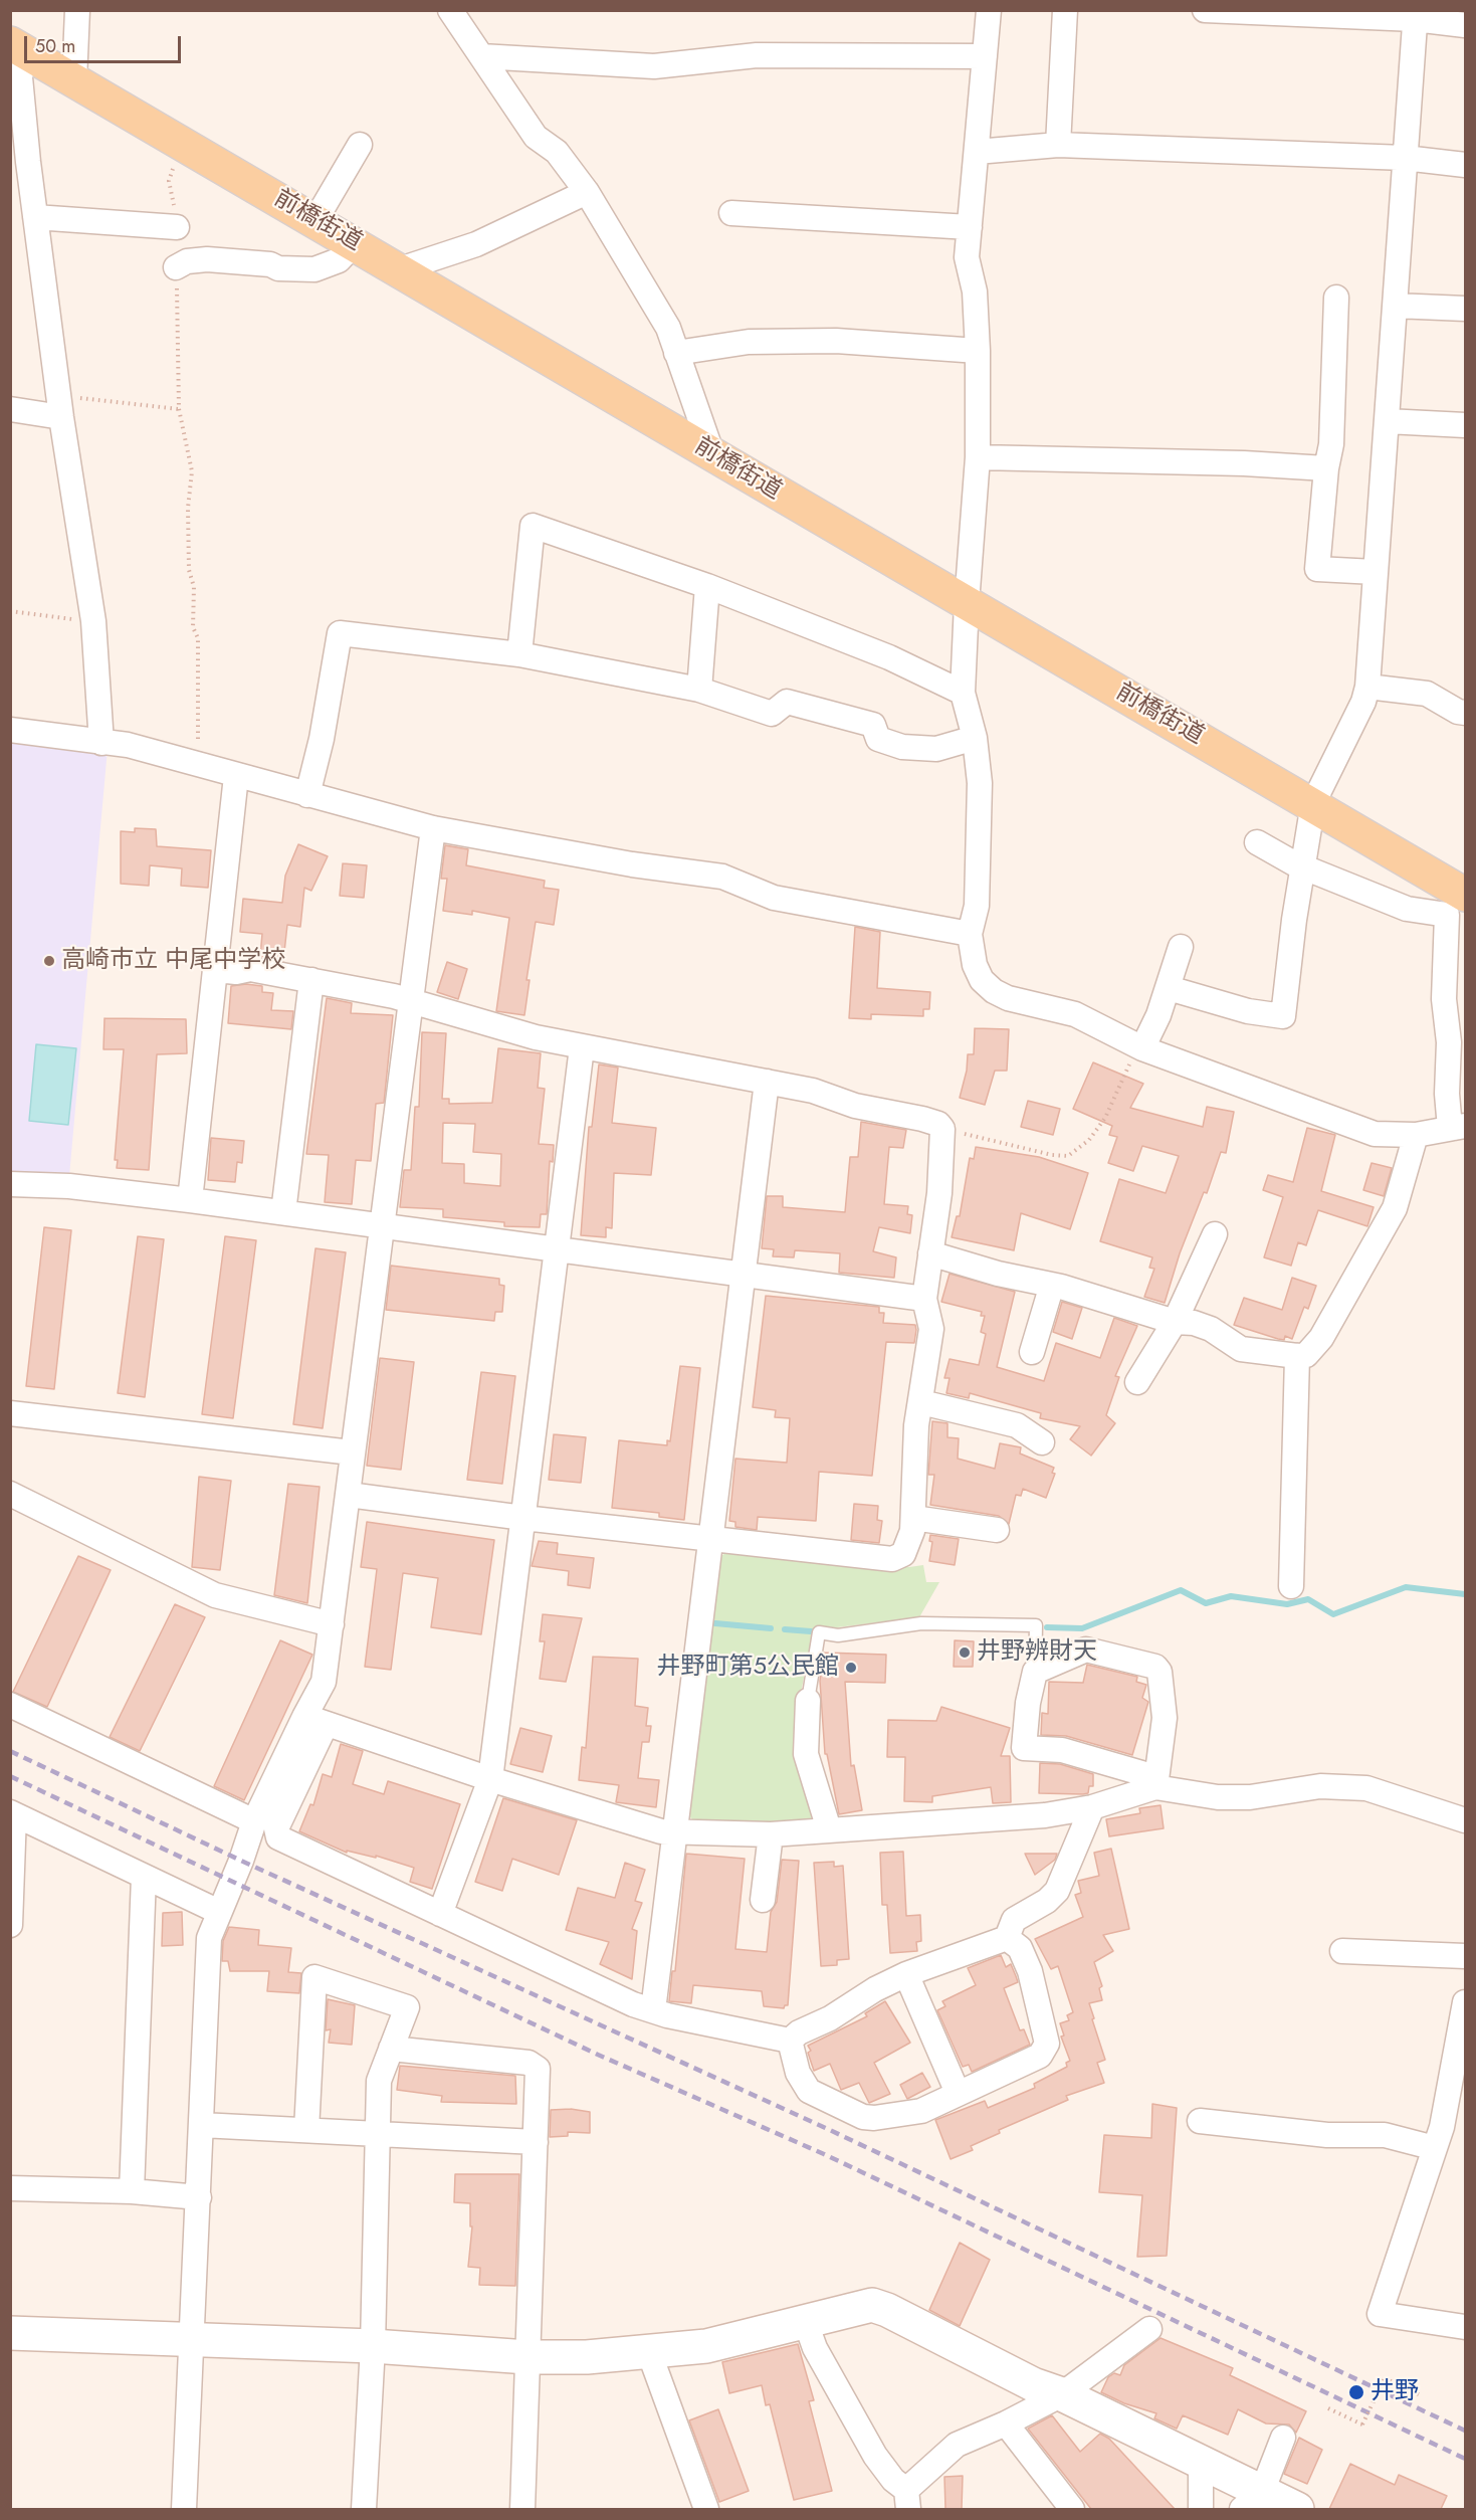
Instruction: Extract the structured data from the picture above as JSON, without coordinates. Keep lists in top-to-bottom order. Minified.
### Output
{"streets":{"main road":["前橋街道"]},"places":["高崎市立 中尾中学校","井野辨財天","井野町第5公民館","井野"],"scale_bar":"50 m"}
